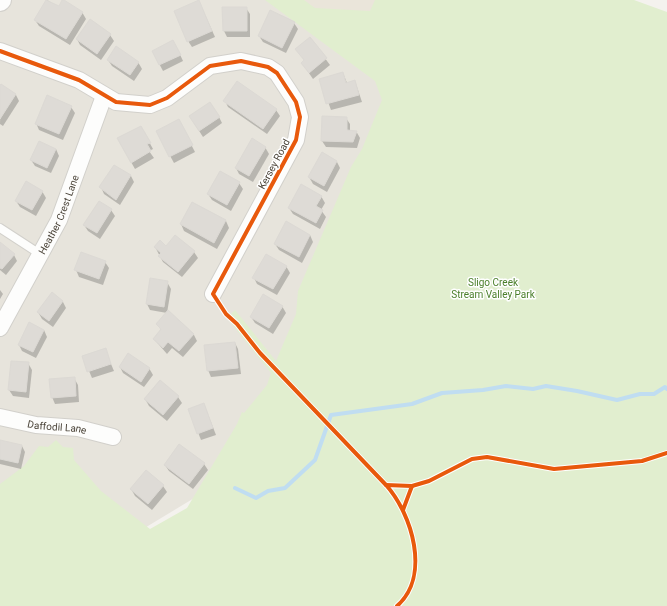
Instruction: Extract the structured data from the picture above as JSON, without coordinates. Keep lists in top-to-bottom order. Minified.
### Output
{"streets":{"street":["Kersey Road","Heather Crest Lane","Daffodil Lane"]},"crossings":[["Kersey Road","Heather Crest Lane"]],"parks":["Sligo Creek Stream Valley Park"]}
